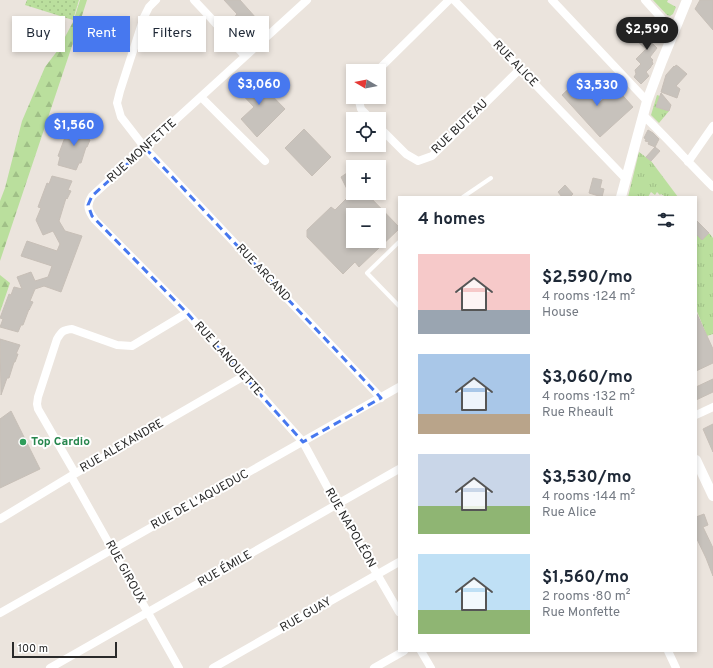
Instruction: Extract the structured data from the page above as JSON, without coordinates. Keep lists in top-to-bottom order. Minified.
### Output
{"streets":{"street":["RUE ALICE","RUE BUTEAU","RUE MONFETTE","RUE ARCAND","RUE LANOUETTE","RUE ALEXANDRE","RUE DE L'AQUEDUC","RUE NAPOLÉON","RUE ÉMILE","RUE GIROUX","RUE GUAY"]},"crossings":[["RUE ALICE","RUE BUTEAU"],["RUE MONFETTE","RUE ARCAND"],["RUE MONFETTE","RUE LANOUETTE"],["RUE ARCAND","RUE DE L'AQUEDUC"],["RUE LANOUETTE","RUE ALEXANDRE"],["RUE LANOUETTE","RUE DE L'AQUEDUC"],["RUE LANOUETTE","RUE NAPOLÉON"],["RUE LANOUETTE","RUE GIROUX"],["RUE ALEXANDRE","RUE GIROUX"],["RUE DE L'AQUEDUC","RUE NAPOLÉON"],["RUE DE L'AQUEDUC","RUE GIROUX"],["RUE NAPOLÉON","RUE ÉMILE"],["RUE NAPOLÉON","RUE GUAY"],["RUE ÉMILE","RUE GIROUX"]],"places":["Top Cardio"],"scale_bar":"100 m","north":"left","page":{"chip":["Buy","Rent","Filters","New"],"price":["$2,590","$3,060","$3,530","$1,560"],"map_buttons":["+","−"],"heading":"4 homes","list":[{"name":"$2,590/mo","note":"4 rooms · 124 m² · House"},{"name":"$3,060/mo","note":"4 rooms · 132 m² · Rue Rheault"},{"name":"$3,530/mo","note":"4 rooms · 144 m² · Rue Alice"},{"name":"$1,560/mo","note":"2 rooms · 80 m² · Rue Monfette"}],"scale":"100 m"}}
